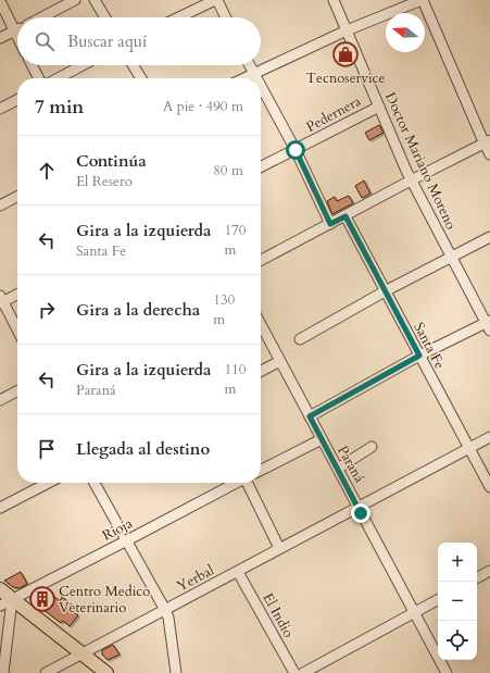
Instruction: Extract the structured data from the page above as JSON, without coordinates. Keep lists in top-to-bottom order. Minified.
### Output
{"streets":{"street":["Pedernera","Doctor Mariano Moreno","Santa Fe","Paraná","Rioja","Yerbal","El Indio"]},"crossings":[["Pedernera","Doctor Mariano Moreno"],["Santa Fe","Yerbal"],["Paraná","Yerbal"],["Yerbal","El Indio"]],"places":{"shop":["Tecnoservice"],"building":["Centro Medico Veterinario"]},"north":"left","page":{"search":"Buscar aquí","heading":["7 min","A pie · 490 m"],"list":[["Continúa","El Resero","80 m"],["Gira a la izquierda","Santa Fe","170 m"],["Gira a la derecha","130 m"],["Gira a la izquierda","Paraná","110 m"],"Llegada al destino"],"map_buttons":["+","−"]}}
